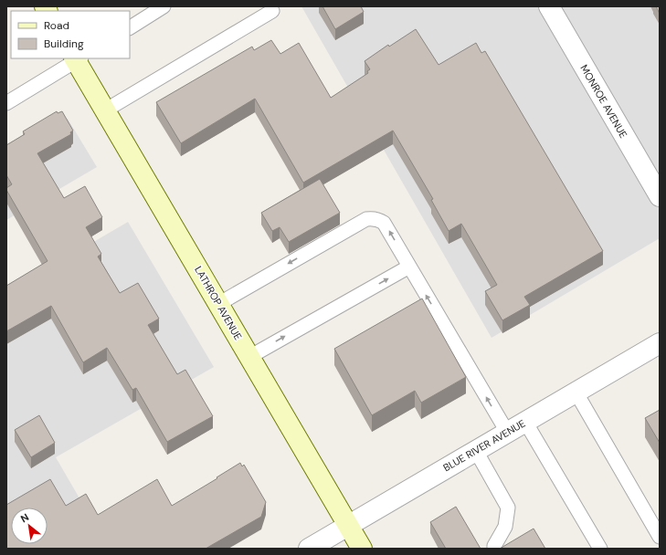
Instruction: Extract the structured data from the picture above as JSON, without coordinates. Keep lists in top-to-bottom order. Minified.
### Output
{"streets":{"street":["MONROE AVENUE","LATHROP AVENUE","BLUE RIVER AVENUE"]},"crossings":[["LATHROP AVENUE","BLUE RIVER AVENUE"]],"legend":["Road","Building"],"north":"top left"}
